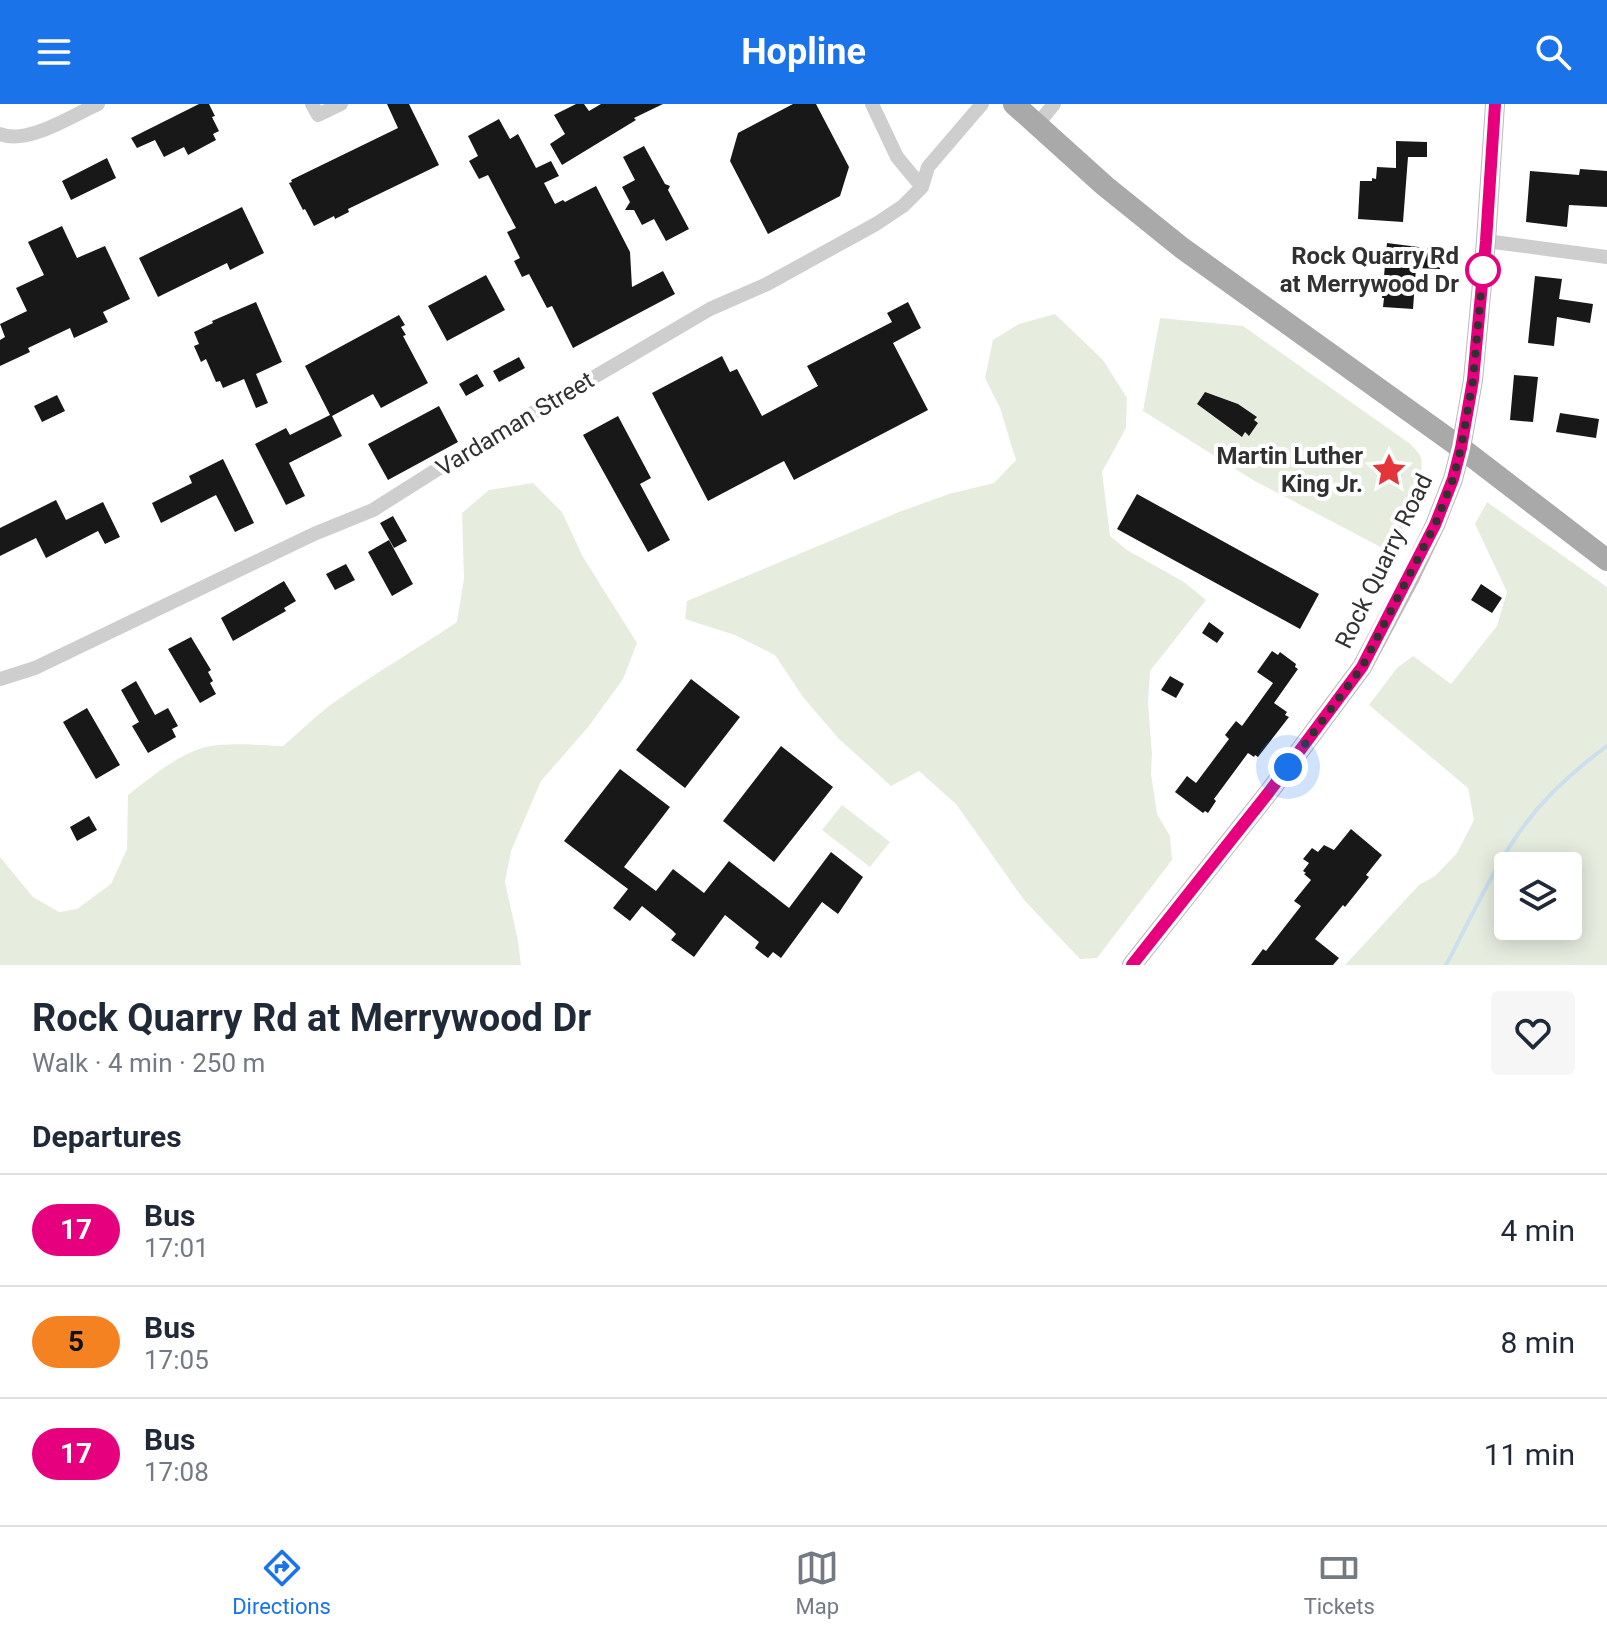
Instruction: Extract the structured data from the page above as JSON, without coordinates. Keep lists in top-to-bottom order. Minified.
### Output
{"streets":{"main road":["Rock Quarry Road"],"street":["Vardaman Street"]},"places":{"other":["Rock Quarry Rd at Merrywood Dr"],"place":["Martin Luther King Jr."]},"lines":["bus line 17"],"page":{"header":"Hopline","heading":[["Rock Quarry Rd at Merrywood Dr","Walk · 4 min · 250 m"],"Departures"],"list":[{"mark":"17","name":"Bus","note":"17:01","value":"4 min"},{"mark":"5","name":"Bus","note":"17:05","value":"8 min"},{"mark":"17","name":"Bus","note":"17:08","value":"11 min"}],"tabs":["Directions","Map","Tickets"]}}
